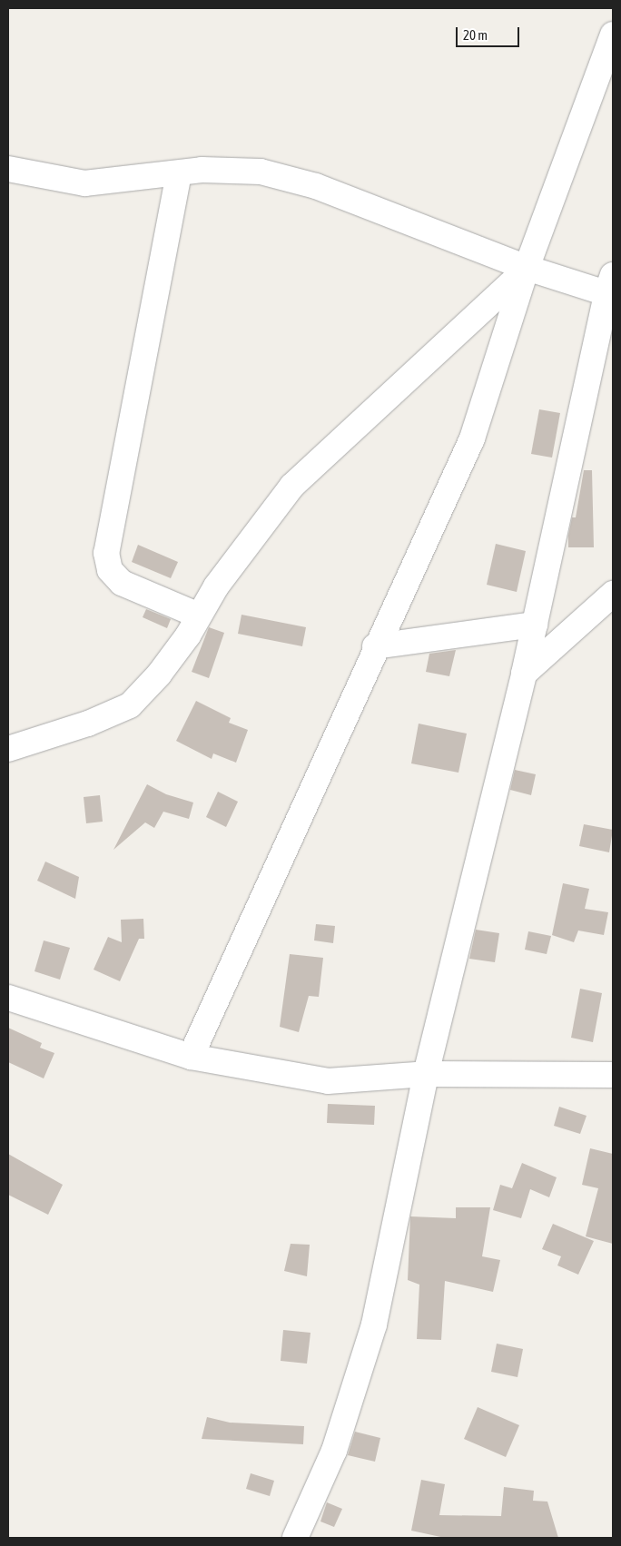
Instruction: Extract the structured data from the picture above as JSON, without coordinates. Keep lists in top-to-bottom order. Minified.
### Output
{"scale_bar":"20 m"}
